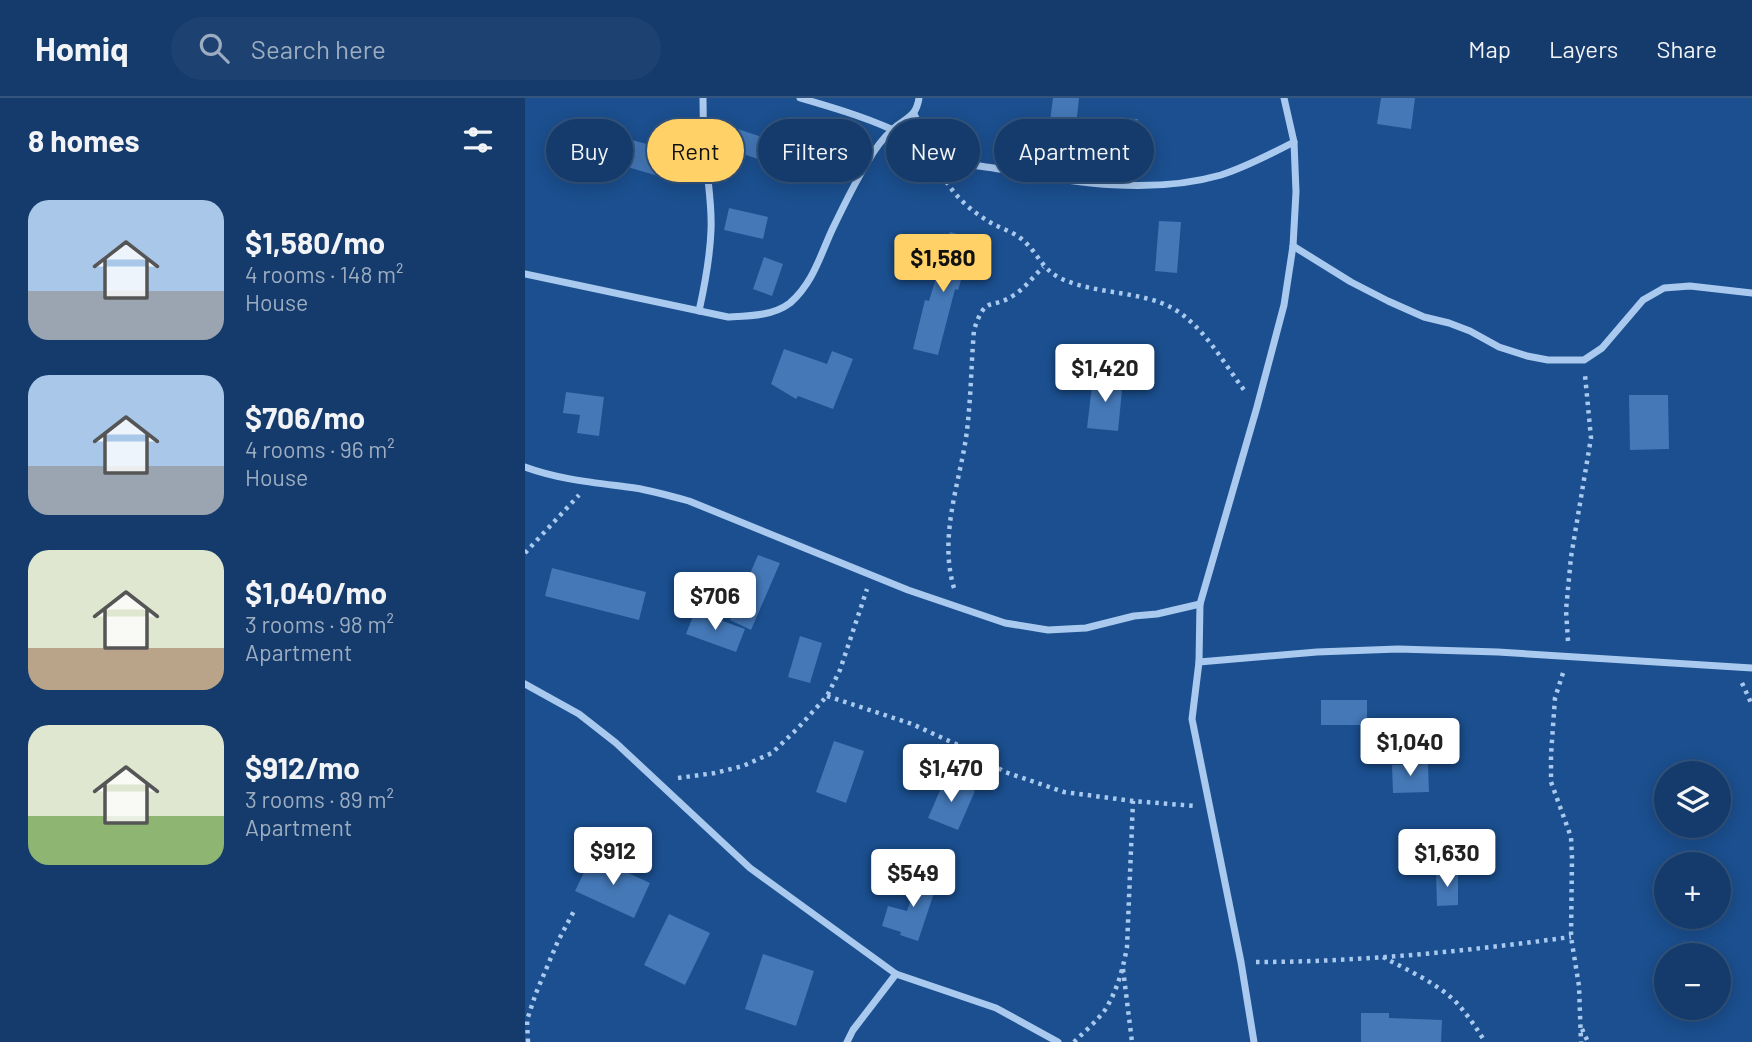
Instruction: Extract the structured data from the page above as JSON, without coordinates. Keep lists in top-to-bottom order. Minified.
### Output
{"page":{"header":"Homiq","search":"Search here","nav":["Map","Layers","Share"],"heading":"8 homes","chip":["Buy","Rent","Filters","New","Apartment"],"list":[{"name":"$1,580/mo","note":"4 rooms · 148 m² · House"},{"name":"$706/mo","note":"4 rooms · 96 m² · House"},{"name":"$1,040/mo","note":"3 rooms · 98 m² · Apartment"},{"name":"$912/mo","note":"3 rooms · 89 m² · Apartment"}],"price":["$1,580","$1,420","$706","$1,040","$1,470","$912","$1,630","$549"],"map_buttons":["+","−"]}}
